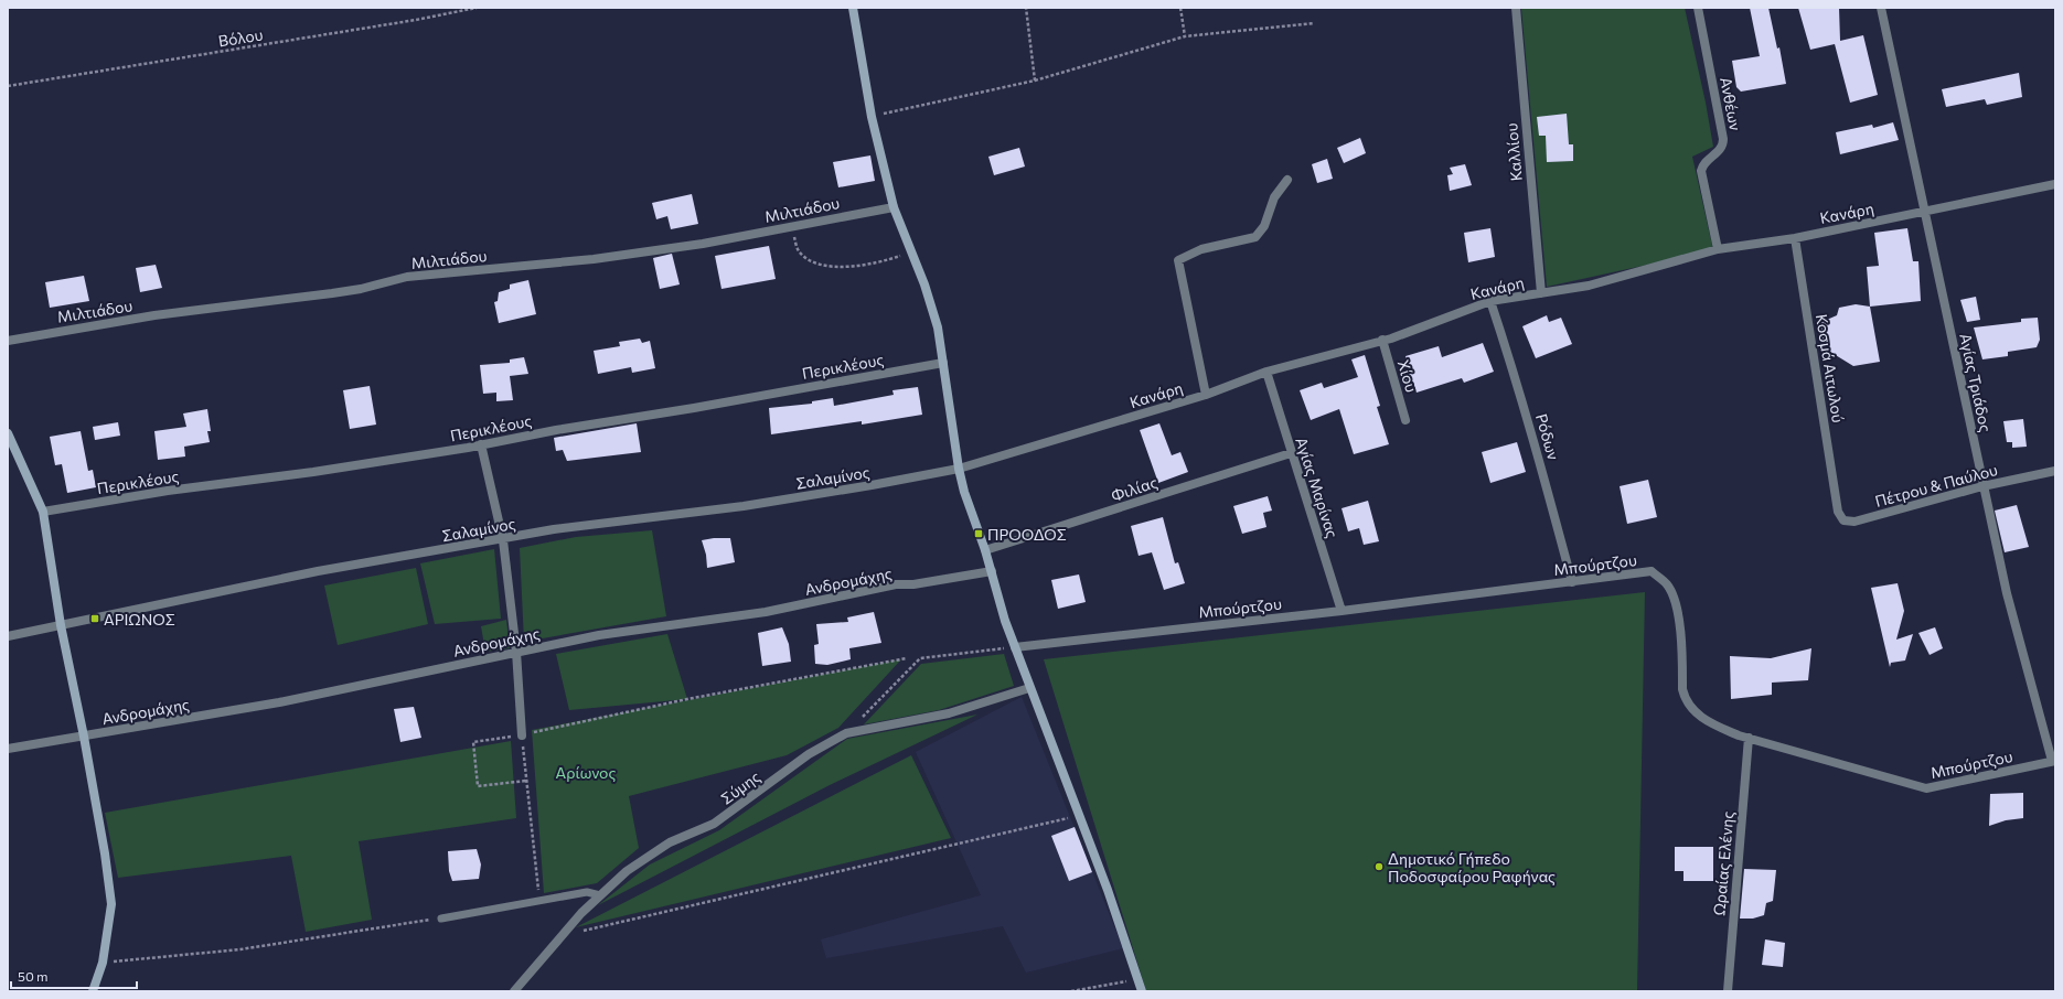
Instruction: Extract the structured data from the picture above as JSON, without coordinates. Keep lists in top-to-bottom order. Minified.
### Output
{"streets":{"street":["Ανθέων","Καλλίου","Μιλτιάδου","Κανάρη","Περικλέους","Κοσμά Αιτωλού","Χίου","Αγίας Τριάδος","Ρόδων","Σαλαμίνος","Πέτρου & Παύλου","Αγίας Μαρίνας","Φιλίας","Μπούρτζου","Ανδρομάχης","Σύμης","Ωραίας Ελένης"],"path":["Βόλου"]},"crossings":[["Ανθέων","Κανάρη"],["Καλλίου","Κανάρη"],["Κανάρη","Κοσμά Αιτωλού"],["Κανάρη","Χίου"],["Κανάρη","Αγίας Τριάδος"],["Κανάρη","Ρόδων"],["Κανάρη","Σαλαμίνος"],["Κανάρη","Αγίας Μαρίνας"],["Κοσμά Αιτωλού","Πέτρου & Παύλου"],["Αγίας Τριάδος","Πέτρου & Παύλου"],["Αγίας Τριάδος","Μπούρτζου"],["Ρόδων","Μπούρτζου"],["Αγίας Μαρίνας","Φιλίας"],["Αγίας Μαρίνας","Μπούρτζου"],["Μπούρτζου","Ωραίας Ελένης"]],"parks":["Αρίωνος"],"places":{"transit":["ΠΡΟΟΔΟΣ","ΑΡΙΩΝΟΣ"],"other":["Δημοτικό Γήπεδο Ποδοσφαίρου Ραφήνας"]},"scale_bar":"50 m"}
